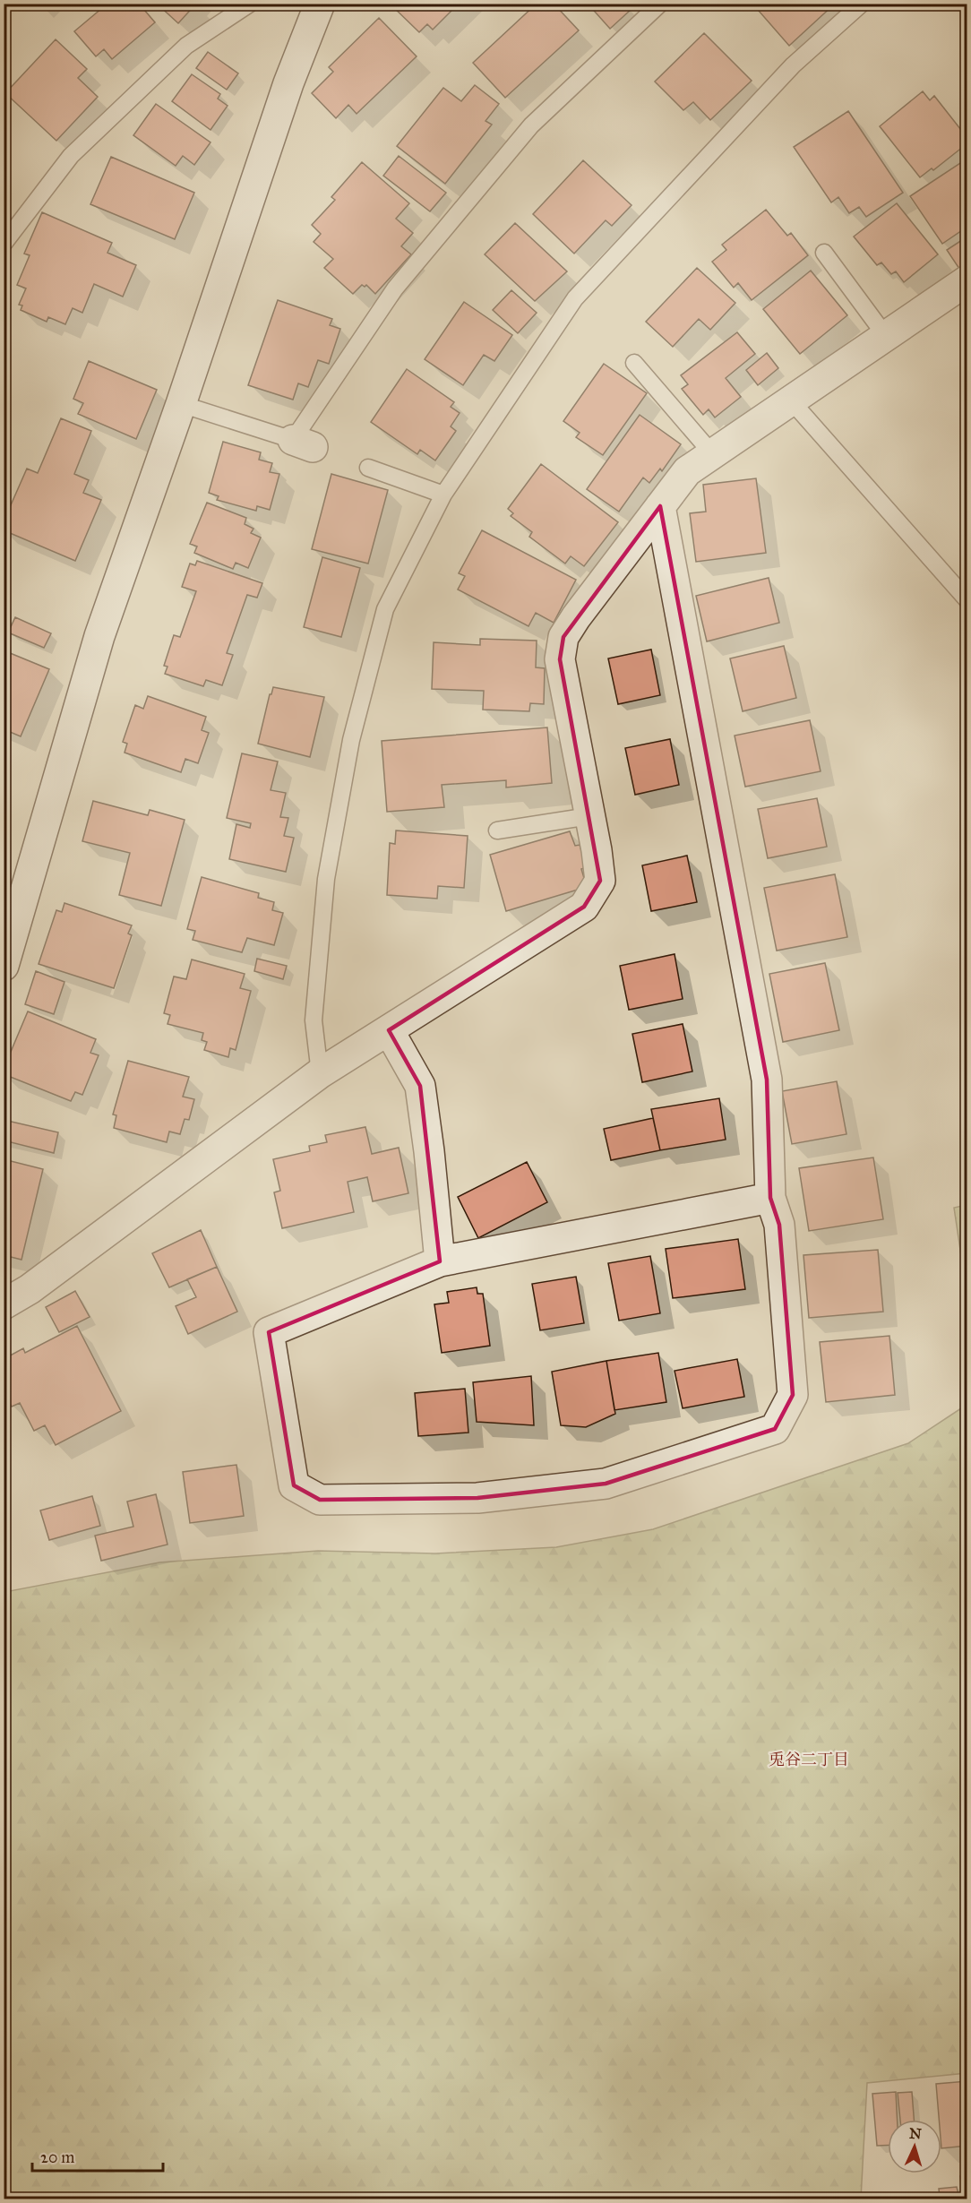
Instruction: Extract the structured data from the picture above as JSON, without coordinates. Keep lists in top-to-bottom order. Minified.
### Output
{"districts":["兎谷二丁目"],"scale_bar":"20 m","north":"top"}
